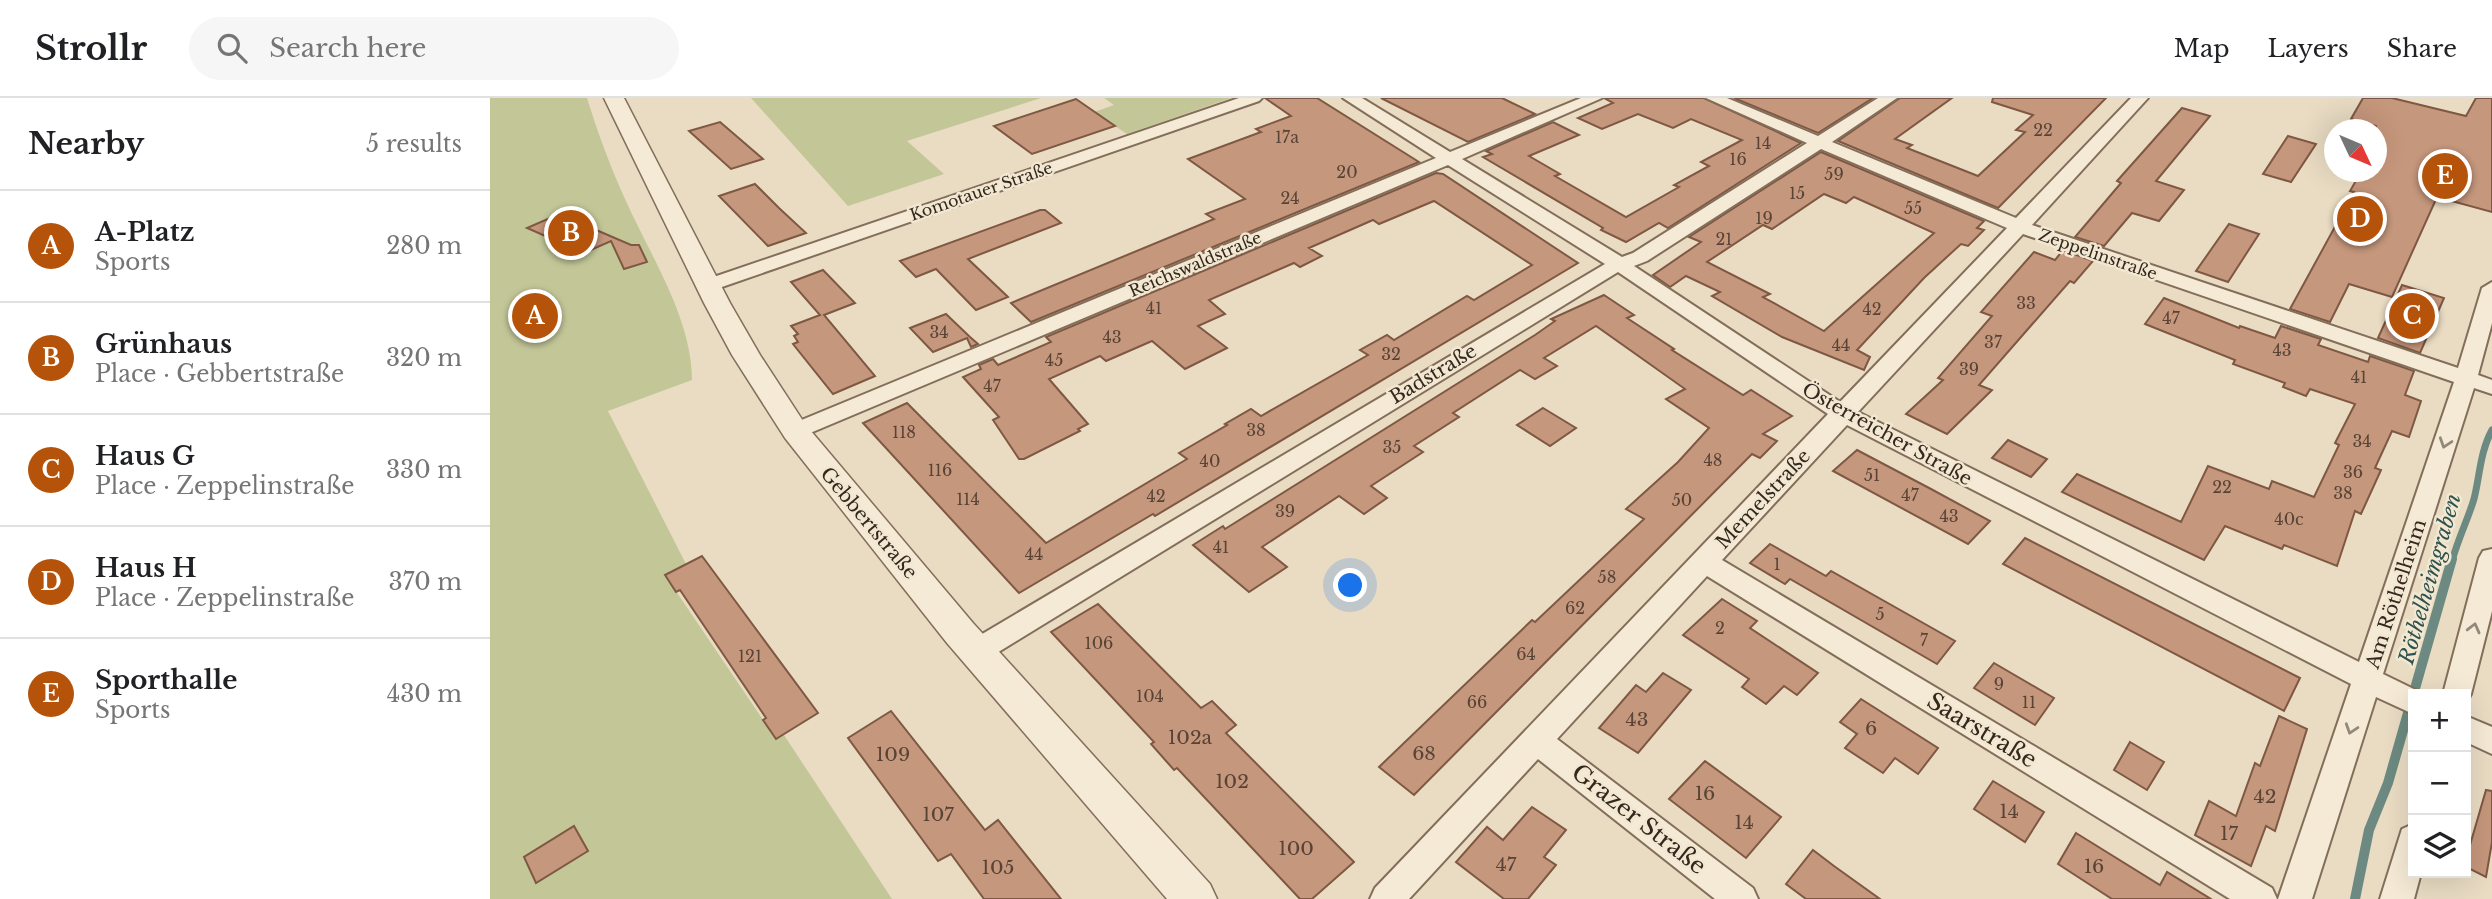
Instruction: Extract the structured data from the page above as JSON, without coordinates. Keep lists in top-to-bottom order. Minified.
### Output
{"streets":{"street":["Komotauer Straße","Zeppelinstraße","Reichswaldstraße","Badstraße","Österreicher Straße","Memelstraße","Gebbertstraße","Am Röthelheim","Saarstraße","Grazer Straße"]},"crossings":[["Komotauer Straße","Gebbertstraße"],["Zeppelinstraße","Badstraße"],["Zeppelinstraße","Memelstraße"],["Zeppelinstraße","Am Röthelheim"],["Reichswaldstraße","Österreicher Straße"],["Reichswaldstraße","Gebbertstraße"],["Badstraße","Österreicher Straße"],["Badstraße","Gebbertstraße"],["Österreicher Straße","Memelstraße"],["Österreicher Straße","Am Röthelheim"],["Memelstraße","Saarstraße"],["Memelstraße","Grazer Straße"]],"water":["Röthelheimgraben"],"house_numbers":["22","17a","14","16","20","59","15","24","55","19","21","33","41","42","47","34","43","37","44","43","32","45","39","41","47","38","118","34","35","48","40","116","36","51","22","38","47","42","114","50","39","43","40c","41","44","1","58","62","5","2","7","106","64","121","9","104","66","11","43","6","102a","68","109","102","16","42","14","107","14","17","100","47","16","105"],"north":"bottom right","page":{"header":"Strollr","search":"Search here","nav":["Map","Layers","Share"],"heading":["Nearby","5 results"],"pins":["E","D","B","A","C"],"list":[{"mark":"A","name":"A-Platz","note":"Sports","value":"280 m"},{"mark":"B","name":"Grünhaus","note":"Place · Gebbertstraße","value":"320 m"},{"mark":"C","name":"Haus G","note":"Place · Zeppelinstraße","value":"330 m"},{"mark":"D","name":"Haus H","note":"Place · Zeppelinstraße","value":"370 m"},{"mark":"E","name":"Sporthalle","note":"Sports","value":"430 m"}],"map_buttons":["+","−"]}}
